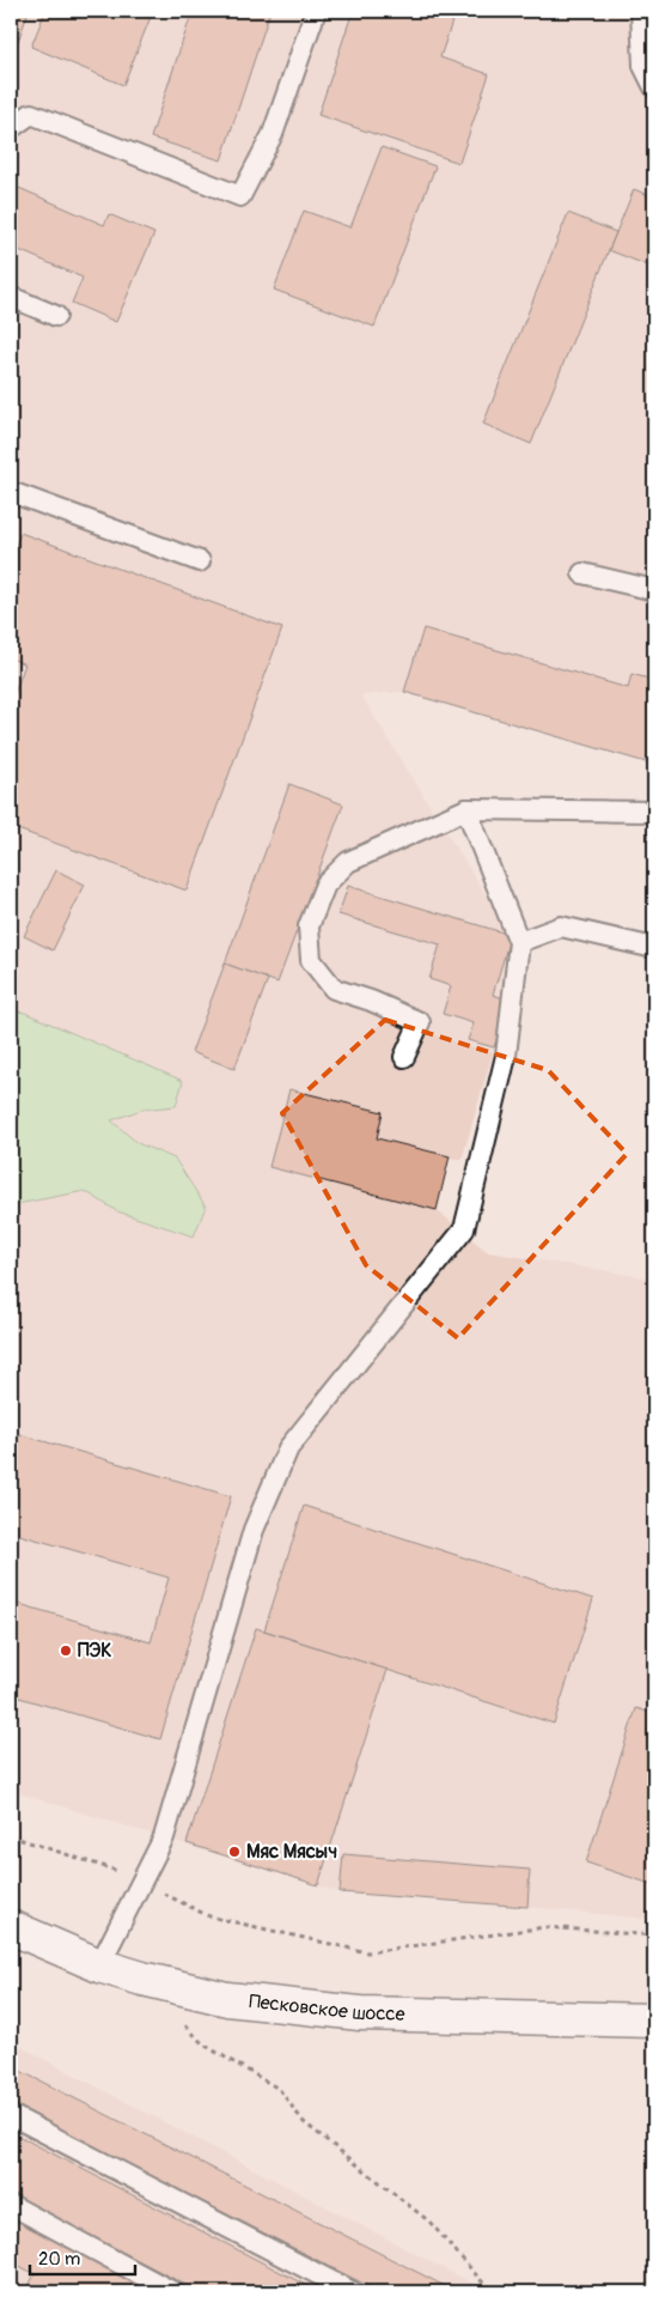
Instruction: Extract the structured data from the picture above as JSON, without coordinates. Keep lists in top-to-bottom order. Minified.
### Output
{"streets":{"street":["Песковское шоссе"]},"places":["ПЭК","Мяс Мясыч"],"scale_bar":"20 m"}
